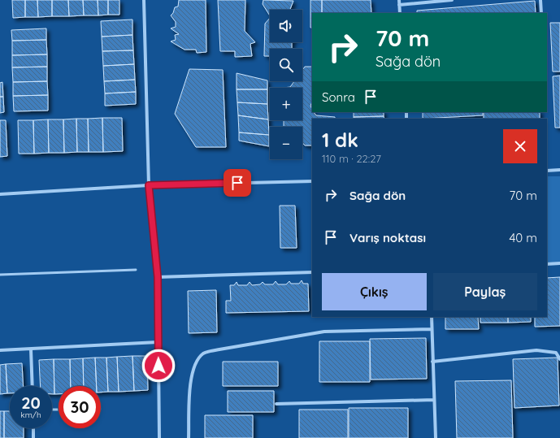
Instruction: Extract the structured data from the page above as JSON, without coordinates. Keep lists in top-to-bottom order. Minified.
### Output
{"page":{"map_buttons":["+","−"],"turn":["70 m","Sağa dön"],"then":"Sonra","heading":["1 dk","110 m · 22:27"],"list":[{"name":"Sağa dön","value":"70 m"},{"name":"Varış noktası","value":"40 m"}],"buttons":["Çıkış","Paylaş"],"speed":"20 km/h","limit":"30"}}
